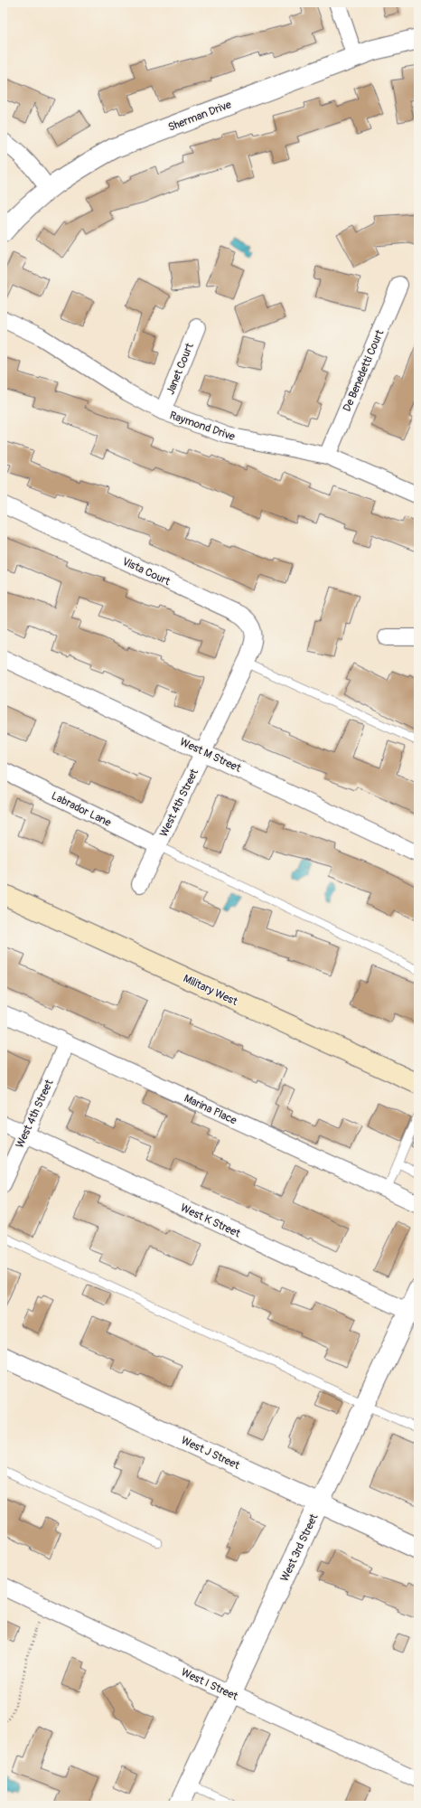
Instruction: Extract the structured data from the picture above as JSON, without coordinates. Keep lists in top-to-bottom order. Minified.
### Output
{"streets":{"main road":["Military West"],"street":["Sherman Drive","Janet Court","De Benedetti Court","Raymond Drive","Vista Court","West M Street","West 4th Street","Labrador Lane","Marina Place","West K Street","West J Street","West 3rd Street","West I Street"]},"crossings":[["Janet Court","Raymond Drive"],["De Benedetti Court","Raymond Drive"],["Vista Court","West 4th Street"],["West M Street","West 4th Street"],["West 4th Street","Labrador Lane"],["West 4th Street","Marina Place"],["West 4th Street","West K Street"],["West K Street","West 3rd Street"],["West J Street","West 3rd Street"],["West 3rd Street","West I Street"]]}
